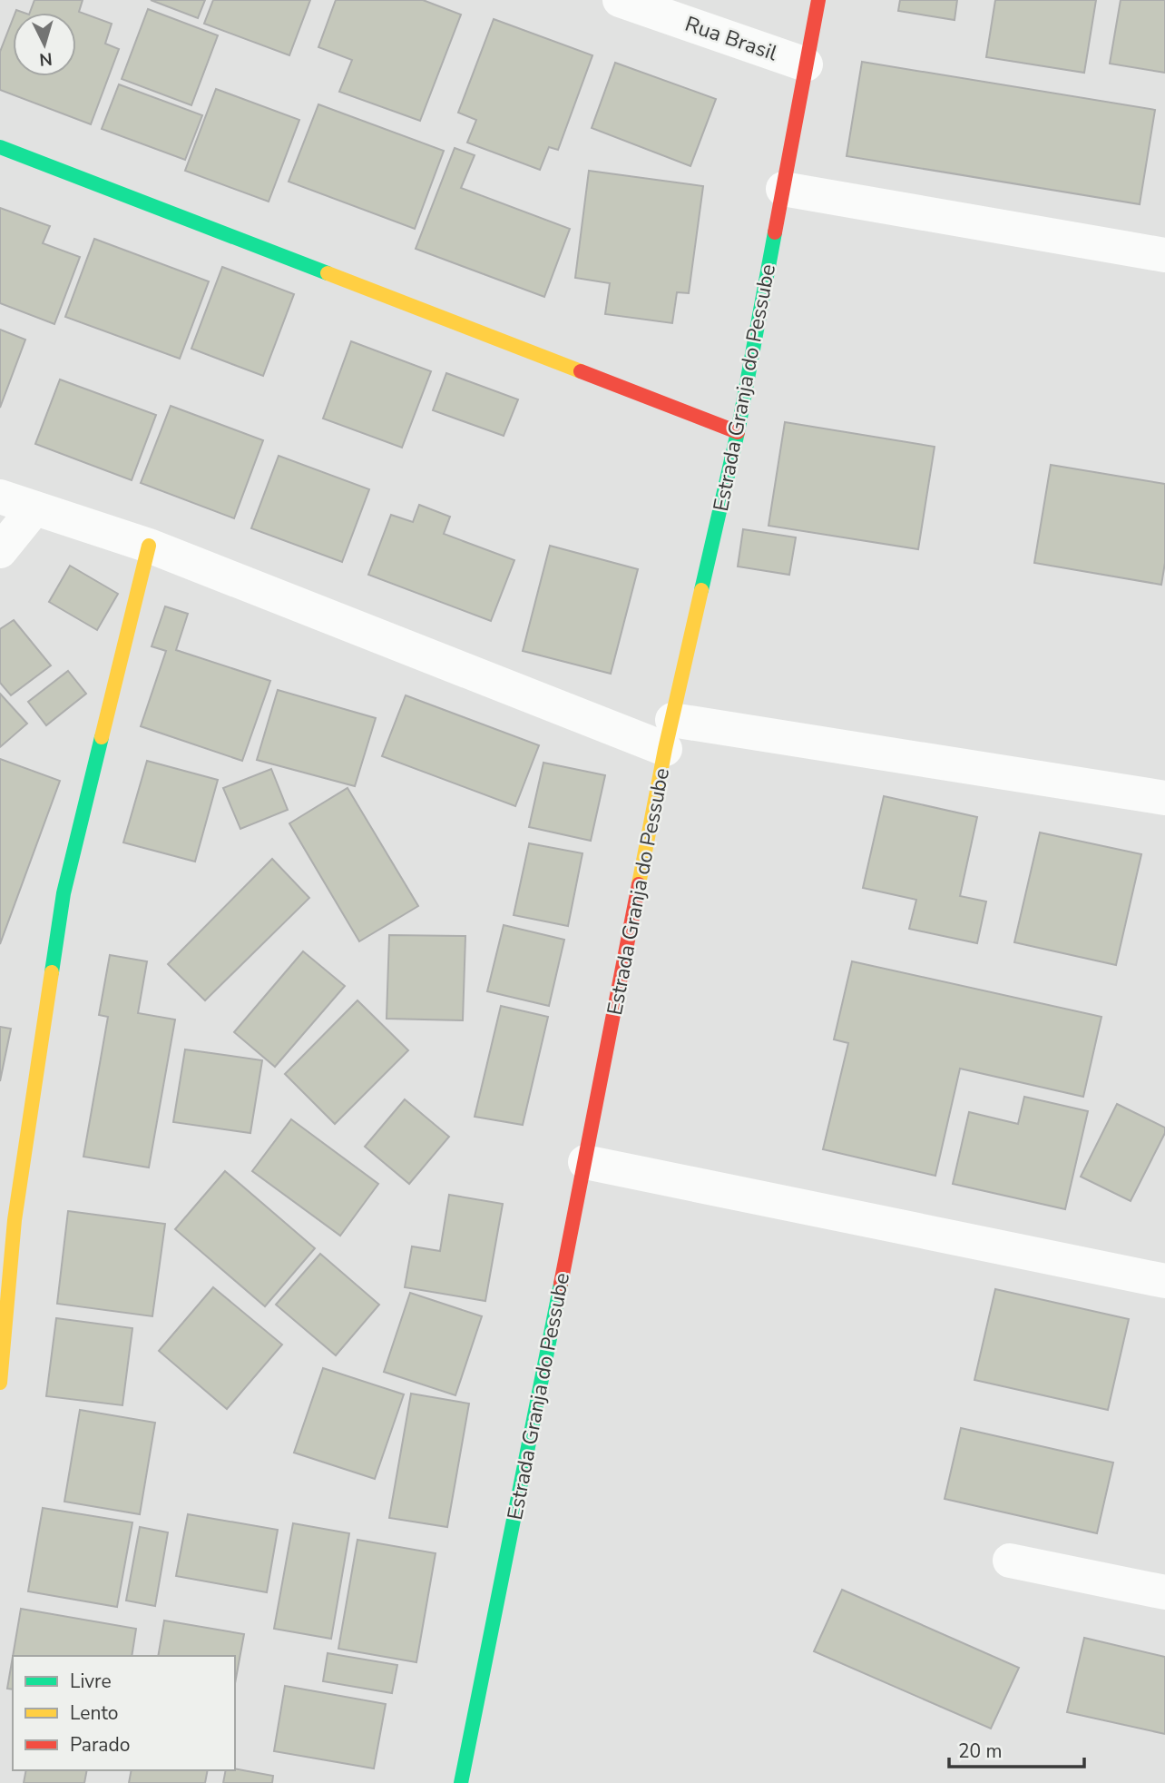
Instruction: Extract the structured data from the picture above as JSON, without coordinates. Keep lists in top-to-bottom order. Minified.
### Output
{"streets":{"main road":["Estrada Granja do Pessube"],"street":["Rua Brasil"]},"crossings":[["Rua Brasil","Estrada Granja do Pessube"]],"legend":["Livre","Lento","Parado"],"scale_bar":"20 m","north":"bottom"}
